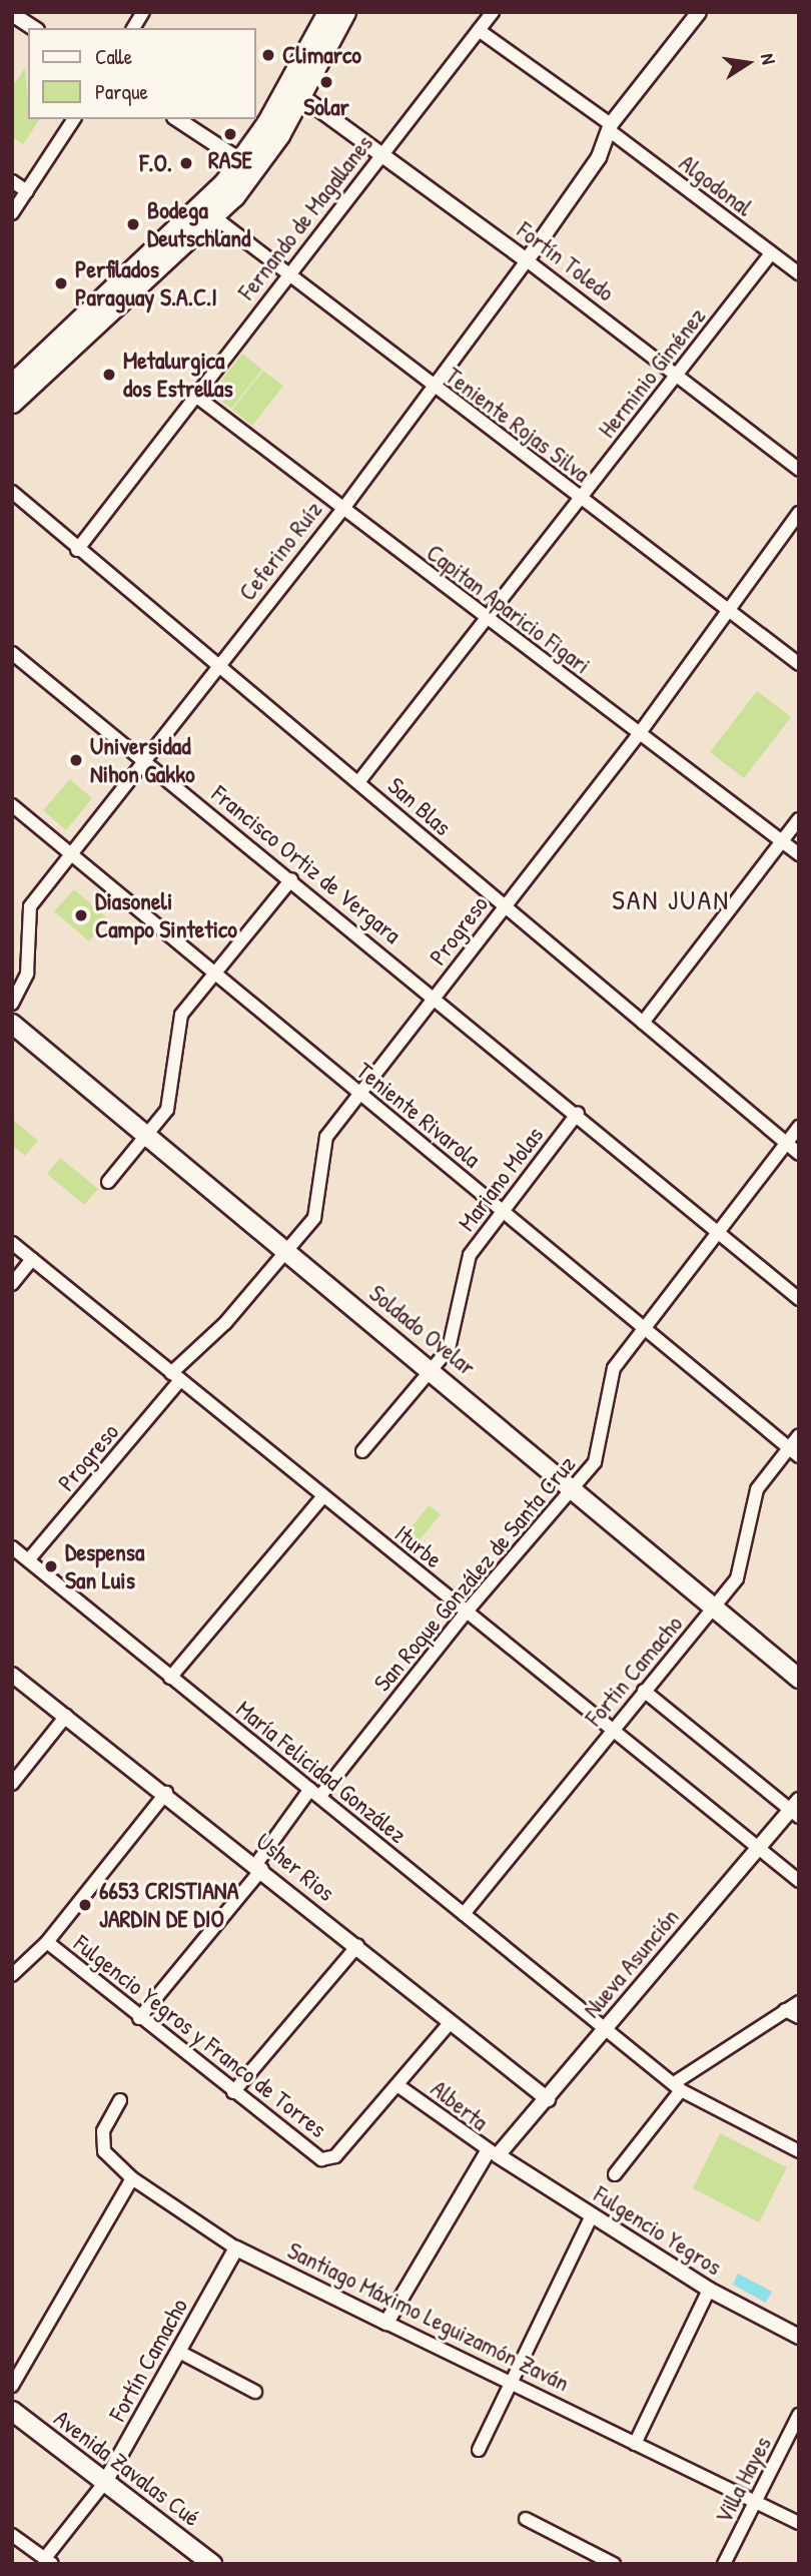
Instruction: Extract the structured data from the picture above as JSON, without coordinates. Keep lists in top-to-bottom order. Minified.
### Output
{"streets":{"main road":["Soldado Ovelar","Avenida Zavalas Cué"],"street":["Algodonal","Fernando de Magallanes","Fortín Toledo","Herminio Giménez","Teniente Rojas Silva","Ceferino Ruíz","Capitan Aparicio Figari","San Blas","Francisco Ortiz de Vergara","Progreso","Teniente Rivarola","Mariano Molas","Iturbe","San Roque González de Santa Cruz","Fortin Camacho","María Felicidad González","Usher Rios","Nueva Asunción","Fulgencio Yegros y Franco de Torres","Alberta","Fulgencio Yegros","Santiago Máximo Leguizamón Zaván","Fortín Camacho","Villa Hayes"]},"crossings":[["Algodonal","Fernando de Magallanes"],["Algodonal","Herminio Giménez"],["Algodonal","Ceferino Ruíz"],["Fernando de Magallanes","Fortín Toledo"],["Fernando de Magallanes","Teniente Rojas Silva"],["Fernando de Magallanes","Capitan Aparicio Figari"],["Fernando de Magallanes","San Blas"],["Fortín Toledo","Herminio Giménez"],["Fortín Toledo","Ceferino Ruíz"],["Herminio Giménez","Teniente Rojas Silva"],["Herminio Giménez","Capitan Aparicio Figari"],["Herminio Giménez","San Blas"],["Teniente Rojas Silva","Ceferino Ruíz"],["Teniente Rojas Silva","Progreso"],["Ceferino Ruíz","Capitan Aparicio Figari"],["Ceferino Ruíz","San Blas"],["Ceferino Ruíz","Francisco Ortiz de Vergara"],["Ceferino Ruíz","Teniente Rivarola"],["Capitan Aparicio Figari","Progreso"],["San Blas","Progreso"],["San Blas","San Roque González de Santa Cruz"],["Francisco Ortiz de Vergara","Progreso"],["Francisco Ortiz de Vergara","Mariano Molas"],["Francisco Ortiz de Vergara","San Roque González de Santa Cruz"],["Progreso","Teniente Rivarola"],["Progreso","Soldado Ovelar"],["Progreso","Iturbe"],["Progreso","María Felicidad González"],["Teniente Rivarola","Mariano Molas"],["Teniente Rivarola","San Roque González de Santa Cruz"],["Teniente Rivarola","Fortin Camacho"],["Mariano Molas","Soldado Ovelar"],["Soldado Ovelar","San Roque González de Santa Cruz"],["Soldado Ovelar","Fortin Camacho"],["Iturbe","San Roque González de Santa Cruz"],["Iturbe","Fortin Camacho"],["Iturbe","Nueva Asunción"],["San Roque González de Santa Cruz","María Felicidad González"],["San Roque González de Santa Cruz","Usher Rios"],["San Roque González de Santa Cruz","Fulgencio Yegros y Franco de Torres"],["Fortin Camacho","María Felicidad González"],["María Felicidad González","Nueva Asunción"],["Usher Rios","Nueva Asunción"],["Nueva Asunción","Alberta"],["Nueva Asunción","Fulgencio Yegros"],["Nueva Asunción","Santiago Máximo Leguizamón Zaván"],["Fulgencio Yegros y Franco de Torres","Alberta"],["Alberta","Fulgencio Yegros"],["Santiago Máximo Leguizamón Zaván","Fortín Camacho"],["Santiago Máximo Leguizamón Zaván","Villa Hayes"],["Fortín Camacho","Avenida Zavalas Cué"]],"districts":["SAN JUAN"],"places":["Climarco","Solar","RASE","F.O.","Bodega Deutschland","Perfilados Paraguay S.A.C.I","Metalurgica dos Estrellas","Universidad Nihon Gakko","Diasoneli Campo Sintetico","Despensa San Luis","6653 CRISTIANA JARDIN DE DIO"],"legend":["Calle","Parque"],"north":"right"}
